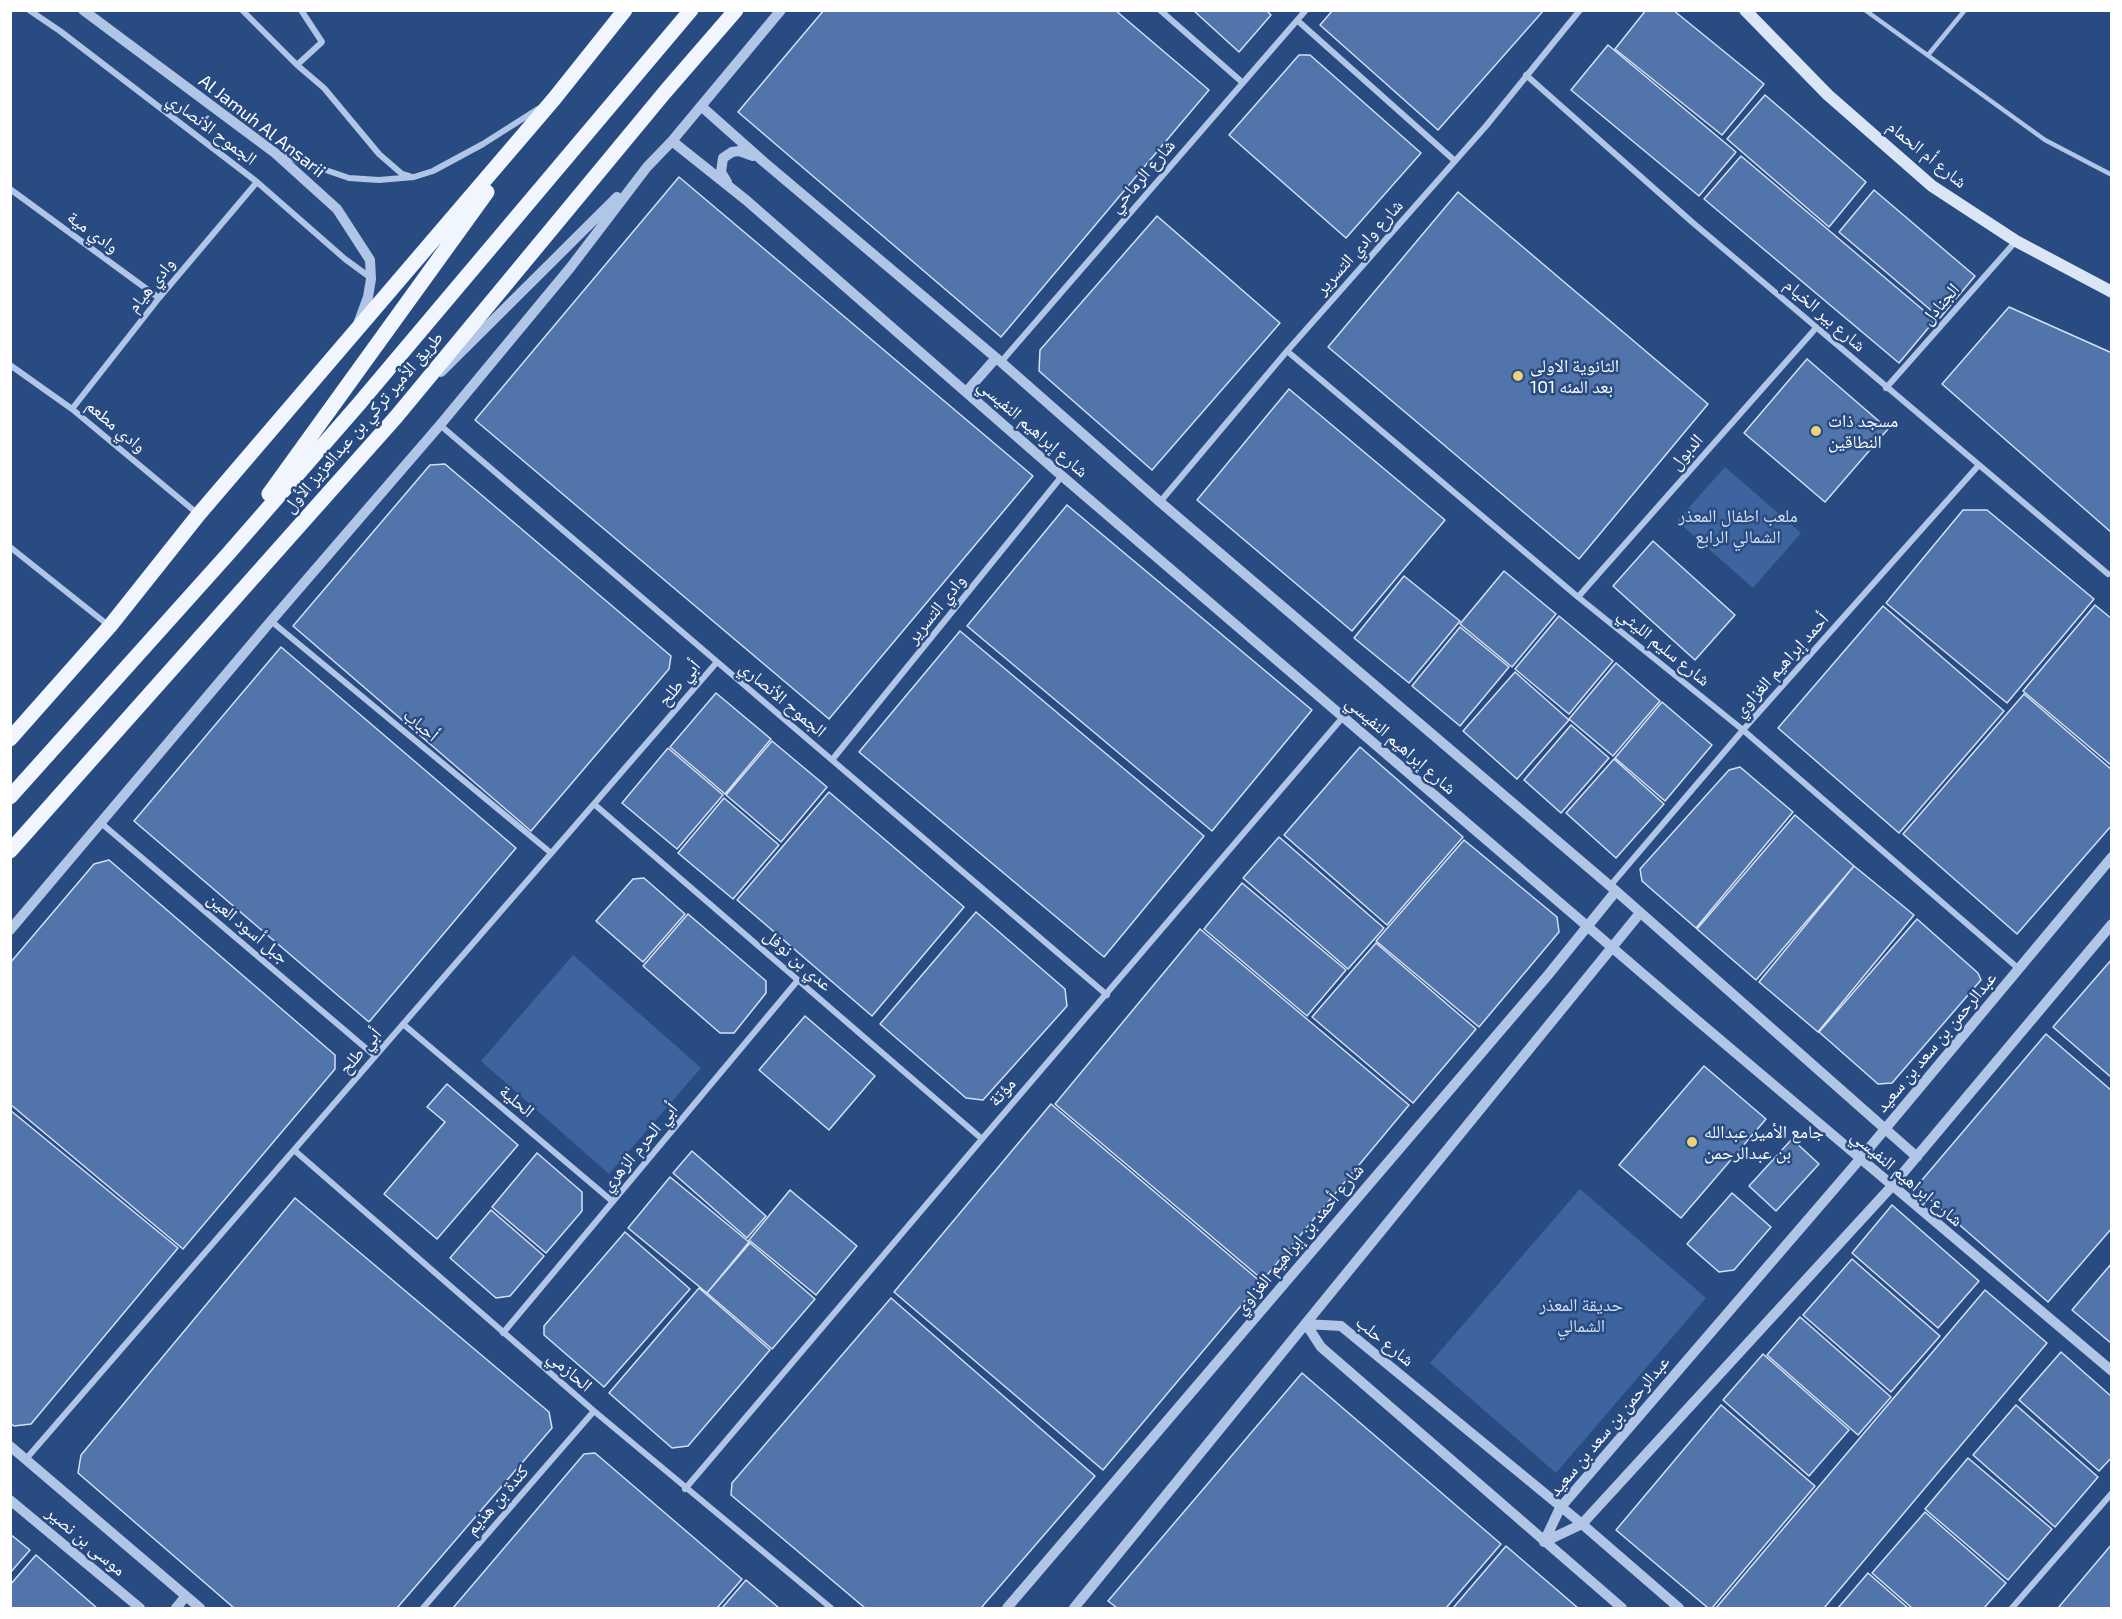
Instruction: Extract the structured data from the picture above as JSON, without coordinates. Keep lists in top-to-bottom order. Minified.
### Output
{"streets":{"main road":["شارع أم الحمام","طريق الأمير تركي بن عبدالعزيز الأول"],"street":["Al Jamuh Al Ansarii","الجموح الأنصاري","شارع الرماحي","وادي مية","شارع وادي التسرير","وادي هيام","الجنادل","شارع بير الخيام","وادي مطعم","شارع إبراهيم النفيسي","الدبول","وادي التسرير","شارع سليم الليثي","أحمد إبراهيم الغزاوي","أبي طلح","أحباب","جبل أسود العين","عدي بن نوفل","عبدالرحمن بن سعد بن سعيد","مؤتة","الحلية","أبي الحرم الزهري","شارع أحمد بن إبراهيم الغزاوي","شارع حلب","الحازمي","كندة بن هذيم","موسى بن نصير"]},"crossings":[["Al Jamuh Al Ansarii","الجموح الأنصاري"],["الجموح الأنصاري","وادي هيام"],["الجموح الأنصاري","وادي التسرير"],["الجموح الأنصاري","أبي طلح"],["الجموح الأنصاري","مؤتة"],["شارع أم الحمام","الجنادل"],["شارع الرماحي","شارع إبراهيم النفيسي"],["وادي مية","وادي هيام"],["شارع وادي التسرير","شارع بير الخيام"],["شارع وادي التسرير","شارع إبراهيم النفيسي"],["شارع وادي التسرير","شارع سليم الليثي"],["وادي هيام","وادي مطعم"],["الجنادل","شارع بير الخيام"],["شارع بير الخيام","الدبول"],["شارع بير الخيام","أحمد إبراهيم الغزاوي"],["شارع إبراهيم النفيسي","وادي التسرير"],["شارع إبراهيم النفيسي","أحمد إبراهيم الغزاوي"],["شارع إبراهيم النفيسي","عبدالرحمن بن سعد بن سعيد"],["شارع إبراهيم النفيسي","مؤتة"],["شارع إبراهيم النفيسي","شارع أحمد بن إبراهيم الغزاوي"],["الدبول","شارع سليم الليثي"],["شارع سليم الليثي","أحمد إبراهيم الغزاوي"],["شارع سليم الليثي","عبدالرحمن بن سعد بن سعيد"],["أحمد إبراهيم الغزاوي","شارع أحمد بن إبراهيم الغزاوي"],["أبي طلح","أحباب"],["أبي طلح","جبل أسود العين"],["أبي طلح","عدي بن نوفل"],["أبي طلح","الحلية"],["أبي طلح","الحازمي"],["عدي بن نوفل","مؤتة"],["عدي بن نوفل","أبي الحرم الزهري"],["عبدالرحمن بن سعد بن سعيد","شارع حلب"],["مؤتة","الحازمي"],["الحلية","أبي الحرم الزهري"],["أبي الحرم الزهري","الحازمي"],["الحازمي","كندة بن هذيم"]],"parks":["ملعب اطفال المعذر الشمالي الرابع","حديقة المعذر الشمالي"],"places":["الثانوية الاولى بعد المئه 101","مسجد ذات النطاقين","جامع الأمير عبدالله بن عبدالرحمن"]}
